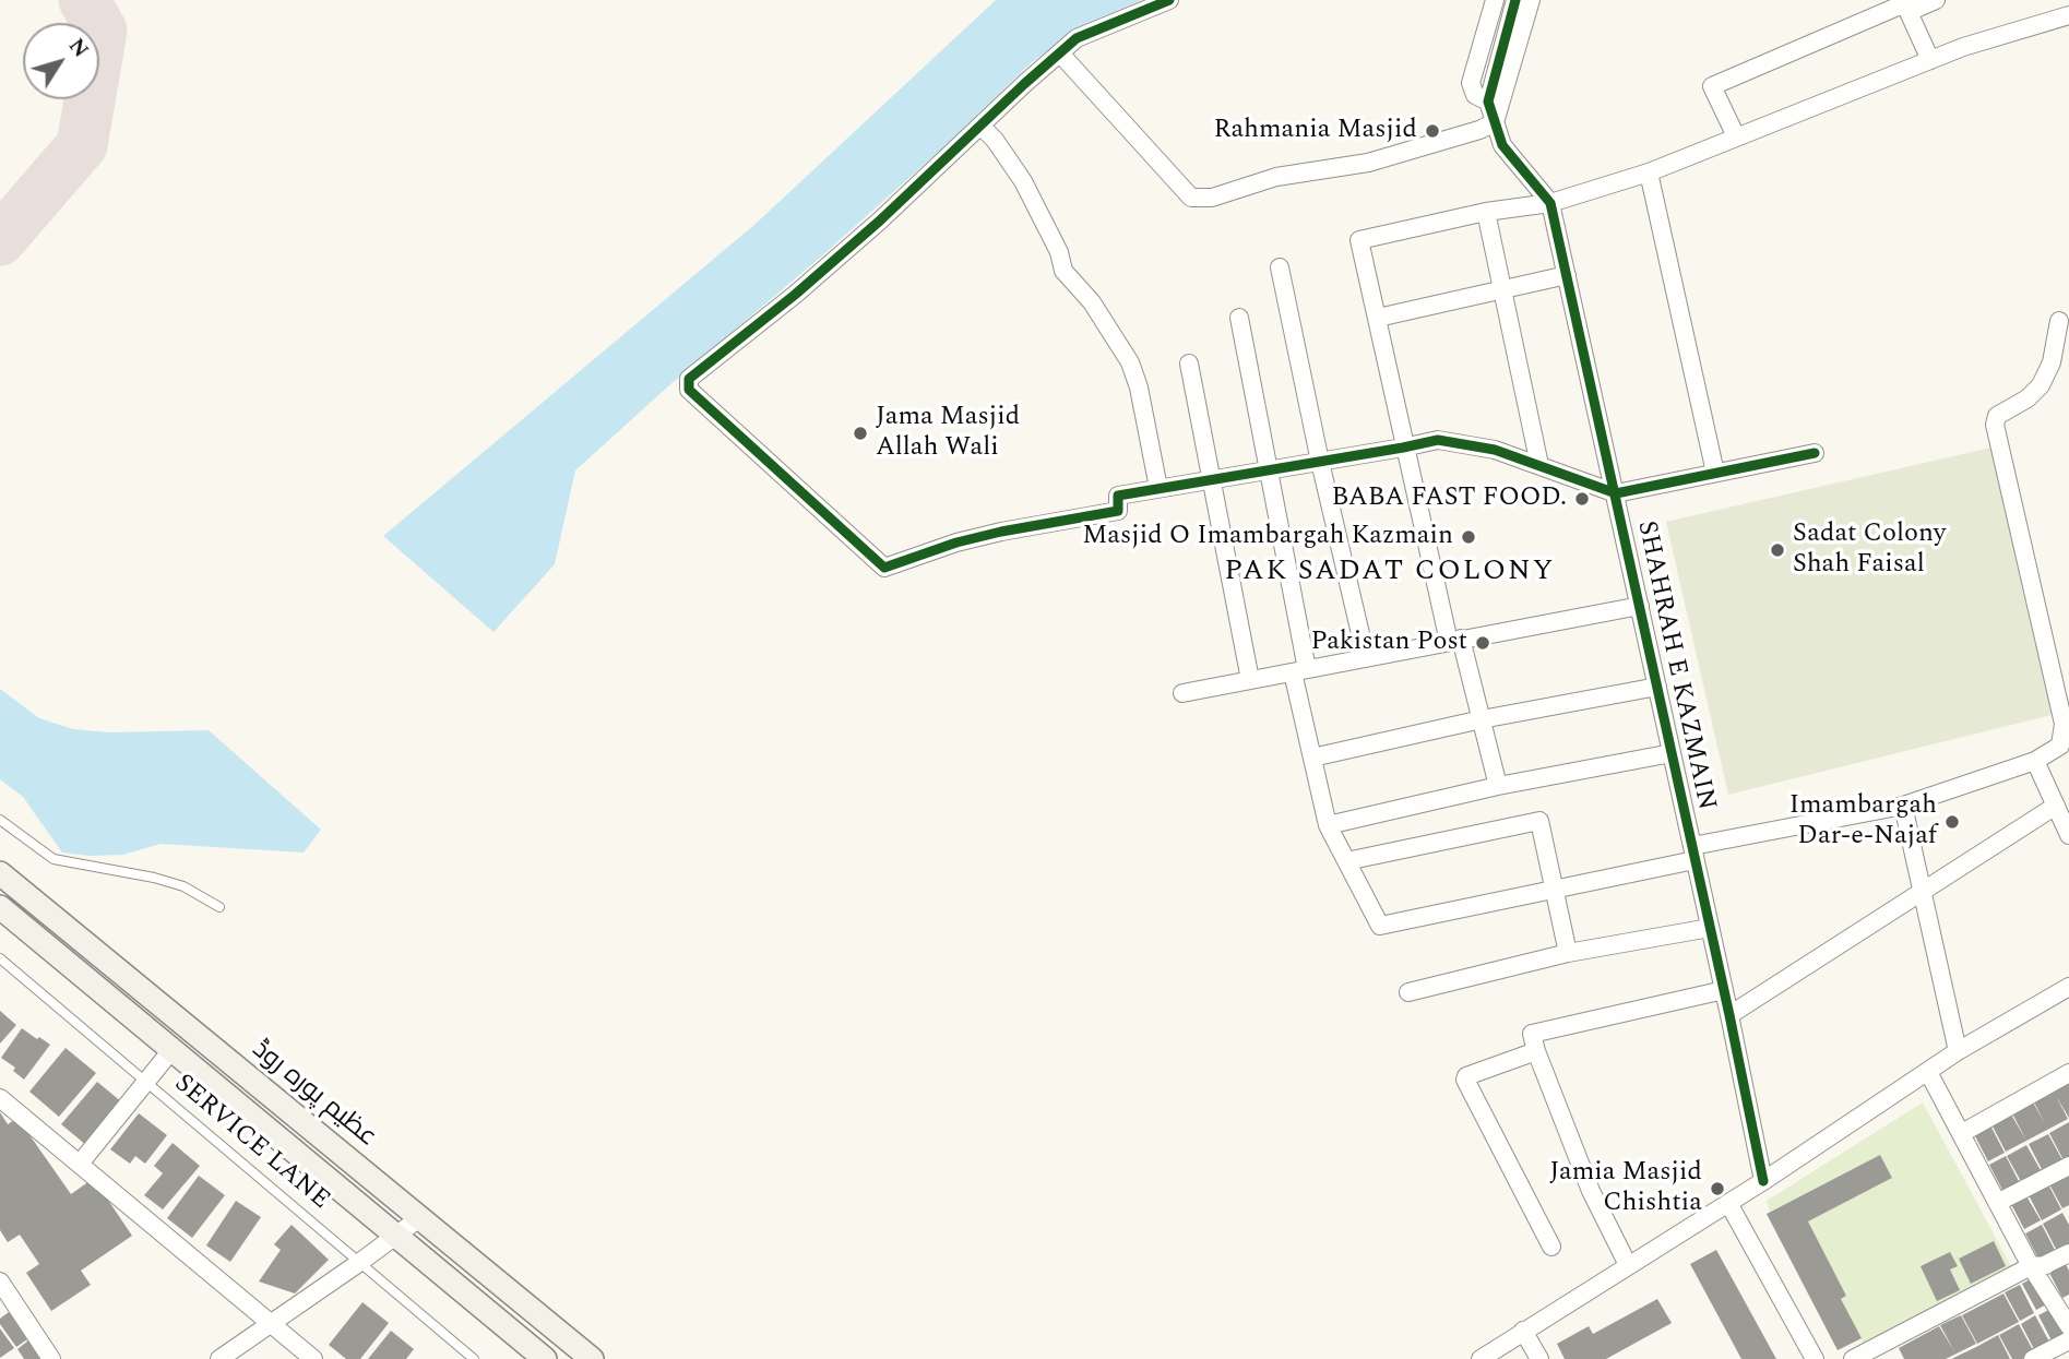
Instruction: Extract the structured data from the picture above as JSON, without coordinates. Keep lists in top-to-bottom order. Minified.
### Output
{"streets":{"main road":["عظیم پورہ روڈ"],"street":["SHAHRAH E KAZMAIN"],"lane":["SERVICE LANE"]},"districts":["PAK SADAT COLONY"],"places":["Rahmania Masjid","Jama Masjid Allah Wali","BABA FAST FOOD.","Masjid O Imambargah Kazmain","Sadat Colony Shah Faisal","Pakistan Post","Imambargah Dar-e-Najaf","Jamia Masjid Chishtia"],"north":"top right"}
